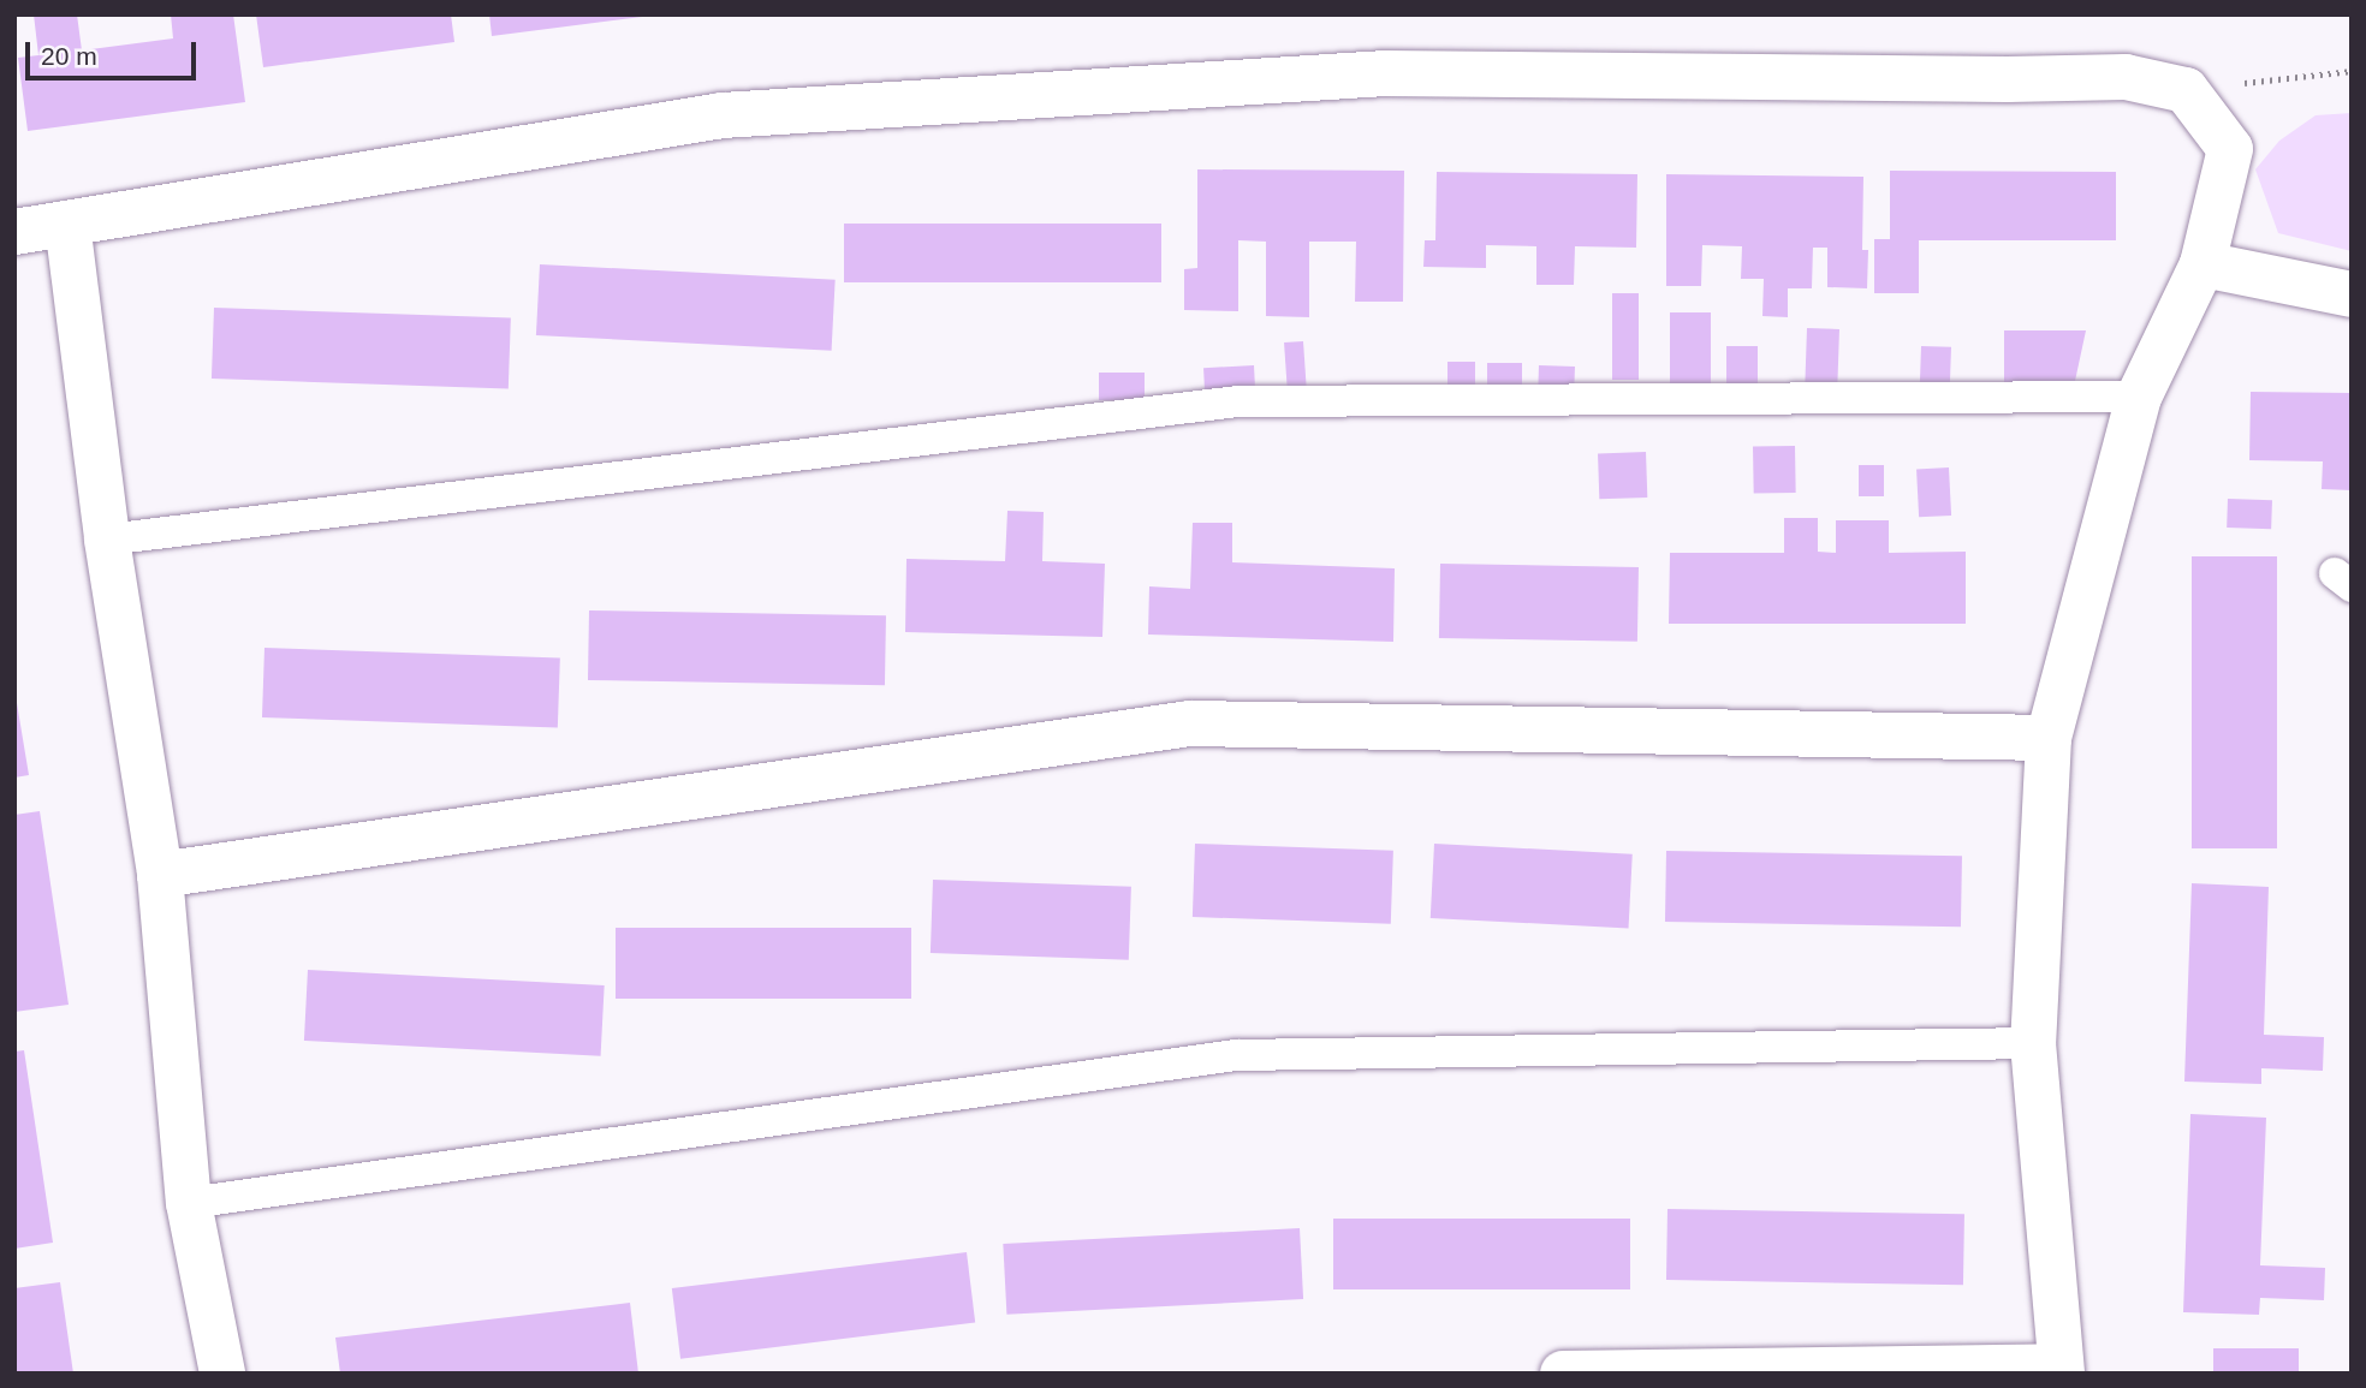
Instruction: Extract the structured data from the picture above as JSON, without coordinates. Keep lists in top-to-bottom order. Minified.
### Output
{"scale_bar":"20 m"}
